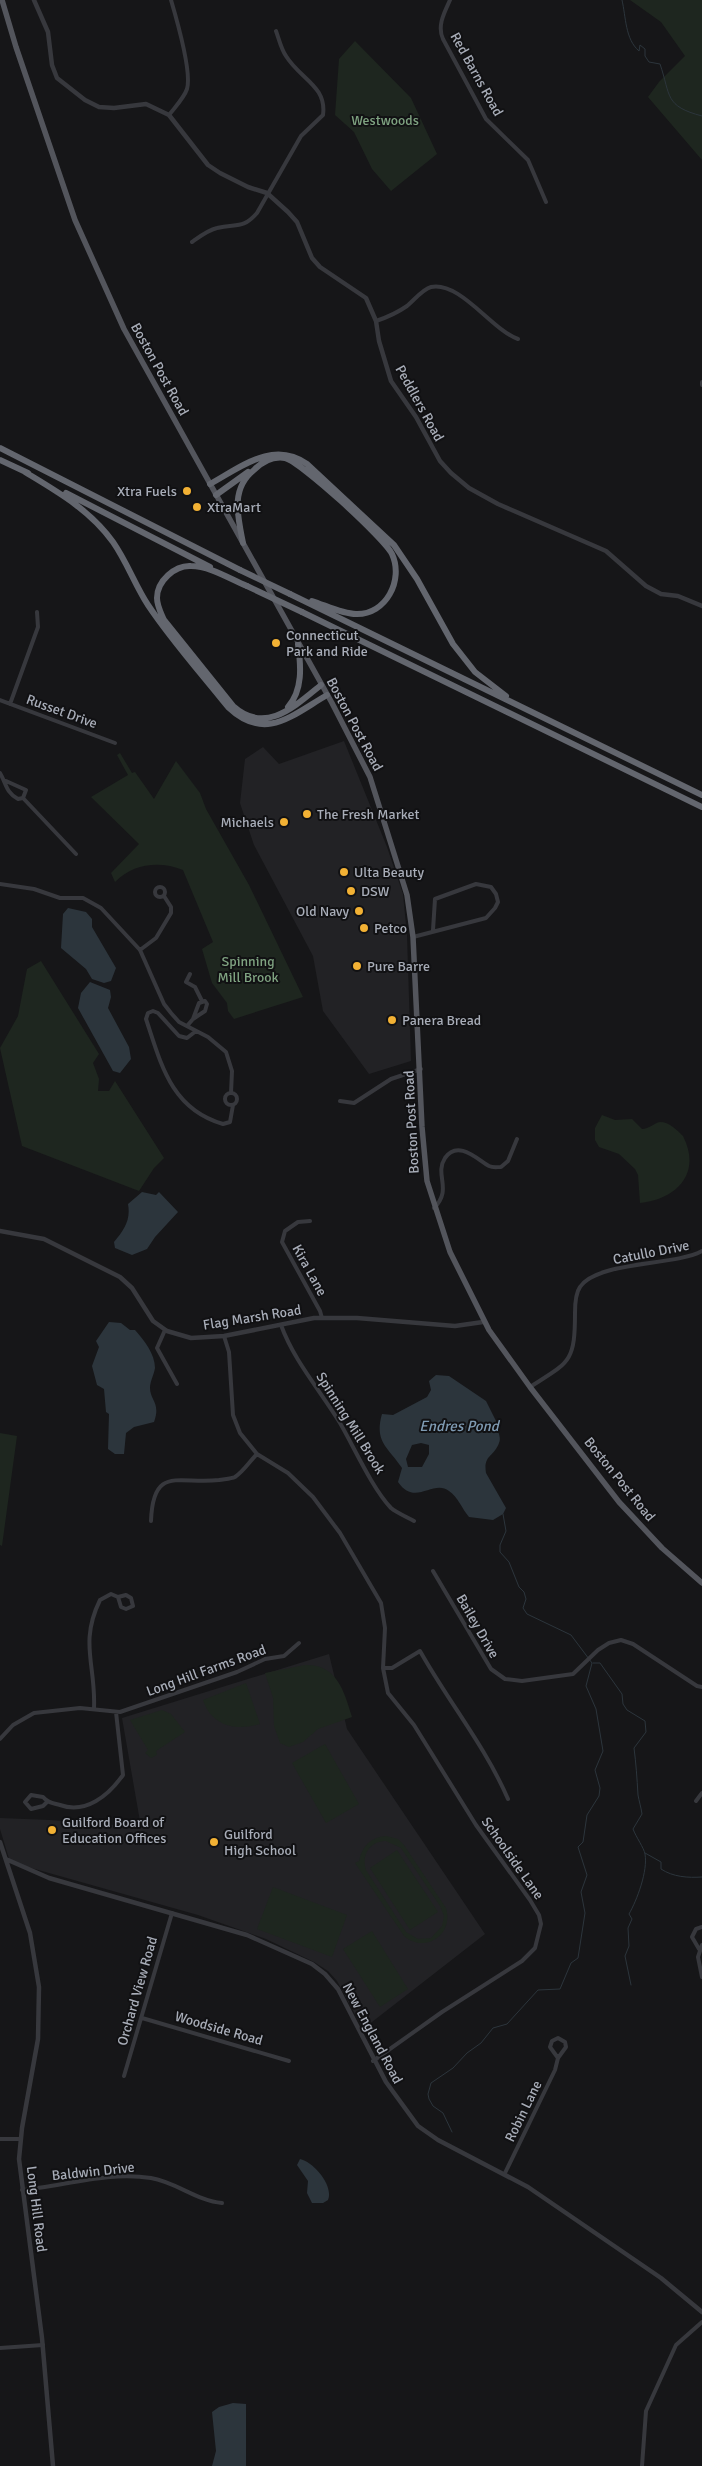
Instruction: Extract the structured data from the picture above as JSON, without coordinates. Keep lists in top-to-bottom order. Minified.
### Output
{"streets":{"main road":["Boston Post Road"],"street":["Red Barns Road","Peddlers Road","Russet Drive","Catullo Drive","Kira Lane","Flag Marsh Road","Spinning Mill Brook","Bailey Drive","Long Hill Farms Road","Schoolside Lane","Orchard View Road","Woodside Road","New England Road","Robin Lane","Baldwin Drive","Long Hill Road"]},"crossings":[["Boston Post Road","Catullo Drive"],["Boston Post Road","Flag Marsh Road"],["Kira Lane","Flag Marsh Road"],["Flag Marsh Road","Spinning Mill Brook"],["Flag Marsh Road","Schoolside Lane"],["Schoolside Lane","New England Road"],["Orchard View Road","Woodside Road"],["Orchard View Road","New England Road"],["New England Road","Robin Lane"],["New England Road","Long Hill Road"],["Baldwin Drive","Long Hill Road"]],"water":["Endres Pond"],"parks":["Westwoods","Spinning Mill Brook"],"places":["Xtra Fuels","XtraMart","Connecticut Park and Ride","The Fresh Market","Michaels","Ulta Beauty","DSW","Old Navy","Petco","Pure Barre","Panera Bread","Guilford Board of Education Offices","Guilford High School"]}
